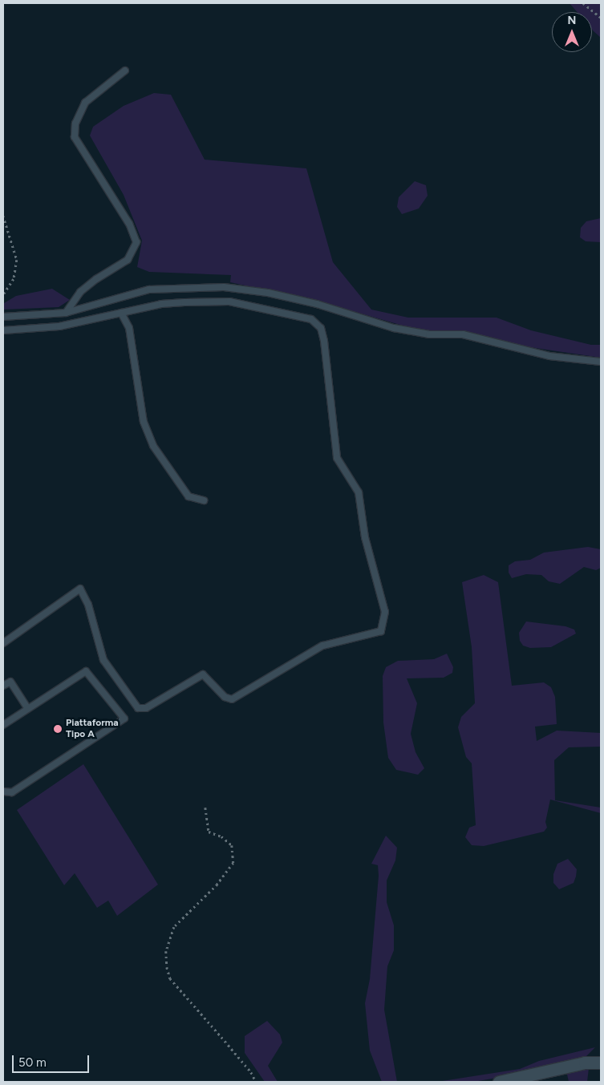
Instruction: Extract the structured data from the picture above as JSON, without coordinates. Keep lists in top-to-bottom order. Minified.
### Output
{"places":["Piattaforma Tipo A"],"scale_bar":"50 m","north":"top"}
